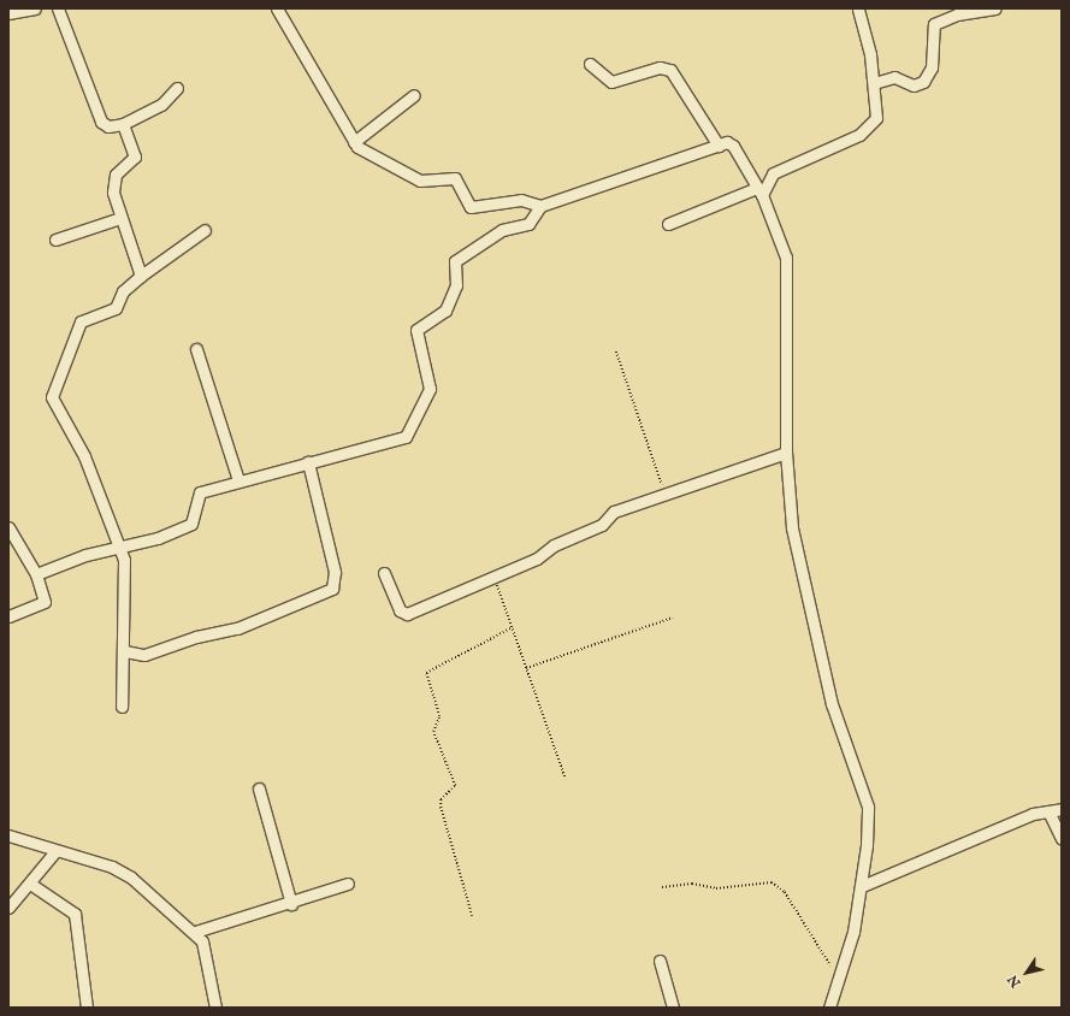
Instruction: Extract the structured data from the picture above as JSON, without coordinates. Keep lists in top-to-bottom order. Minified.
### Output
{"north":"bottom left"}
